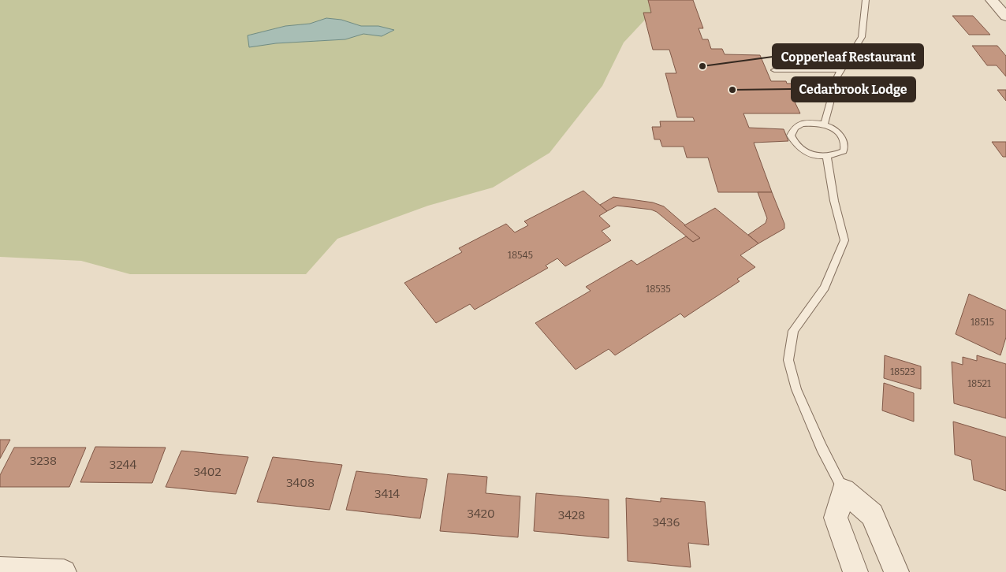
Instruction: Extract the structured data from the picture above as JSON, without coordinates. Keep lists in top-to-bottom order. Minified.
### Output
{"places":["Copperleaf Restaurant","Cedarbrook Lodge"],"house_numbers":["18545","18535","18515","18523","18521","3238","3244","3402","3408","3414","3420","3428","3436"]}
